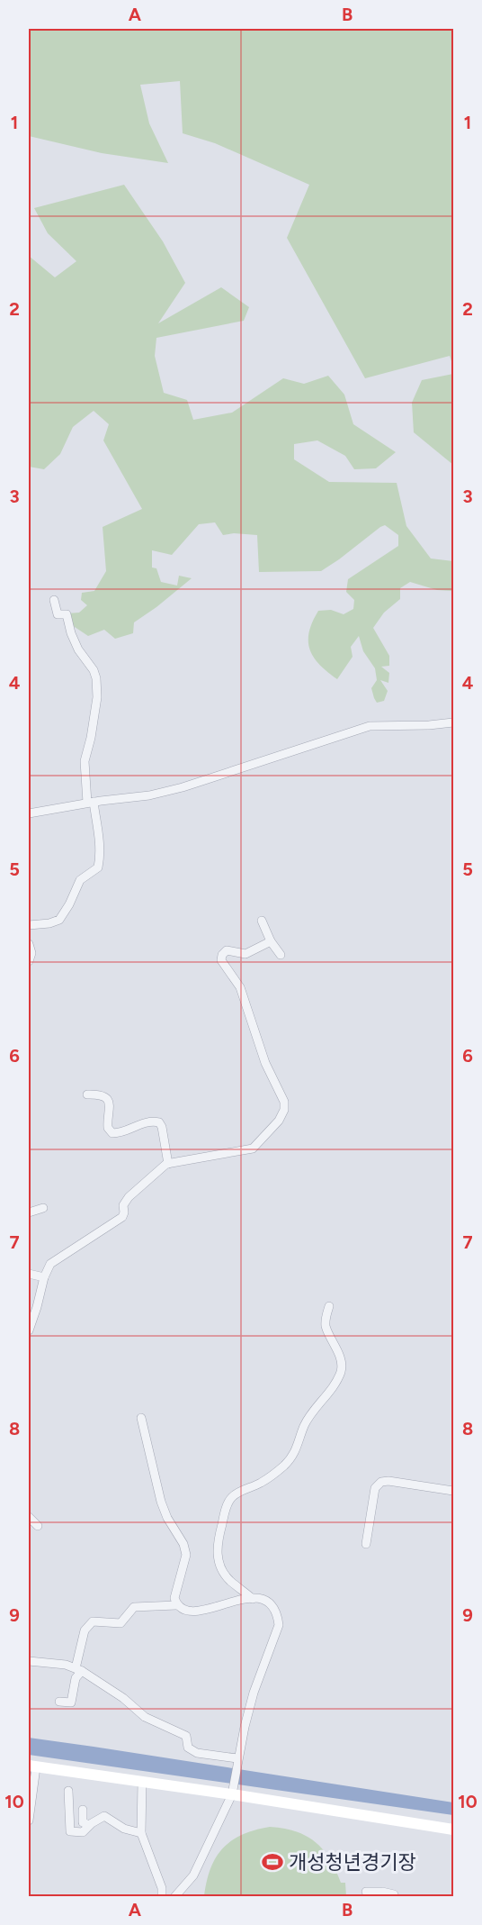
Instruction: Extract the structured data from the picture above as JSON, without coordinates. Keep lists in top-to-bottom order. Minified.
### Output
{"places":{"sports":["개성청년경기장"]},"grid":{"columns":["A","B"],"rows":["1","2","3","4","5","6","7","8","9","10"]}}
